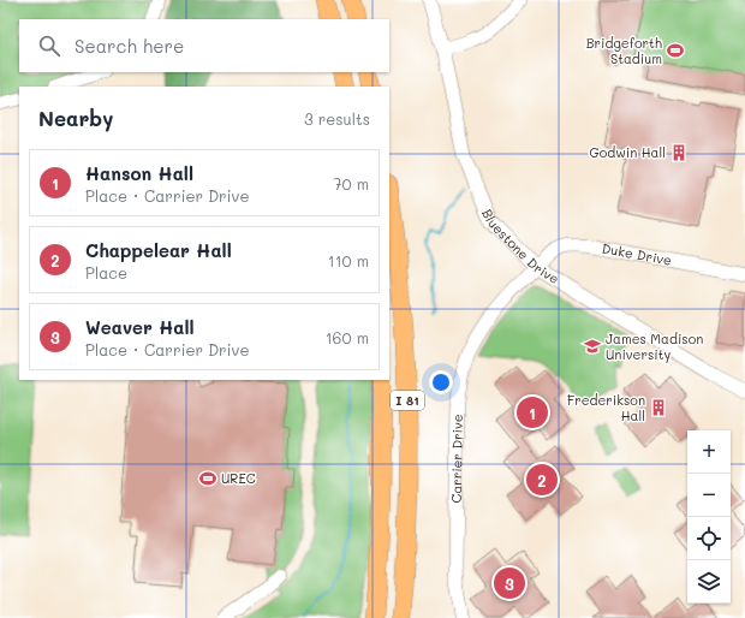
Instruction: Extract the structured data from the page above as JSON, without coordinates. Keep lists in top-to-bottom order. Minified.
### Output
{"streets":{"highway":["I 81"],"street":["Bluestone Drive","Duke Drive","Carrier Drive"]},"crossings":[["Bluestone Drive","Duke Drive"],["Bluestone Drive","Carrier Drive"],["Duke Drive","Carrier Drive"]],"places":{"sports":["Bridgeforth Stadium","UREC"],"building":["Godwin Hall","Frederikson Hall"],"school or university":["James Madison University"]},"page":{"search":"Search here","heading":["Nearby","3 results"],"list":[{"mark":"1","name":"Hanson Hall","note":"Place · Carrier Drive","value":"70 m"},{"mark":"2","name":"Chappelear Hall","note":"Place","value":"110 m"},{"mark":"3","name":"Weaver Hall","note":"Place · Carrier Drive","value":"160 m"}],"pins":["1","2","3"],"map_buttons":["+","−"]}}
